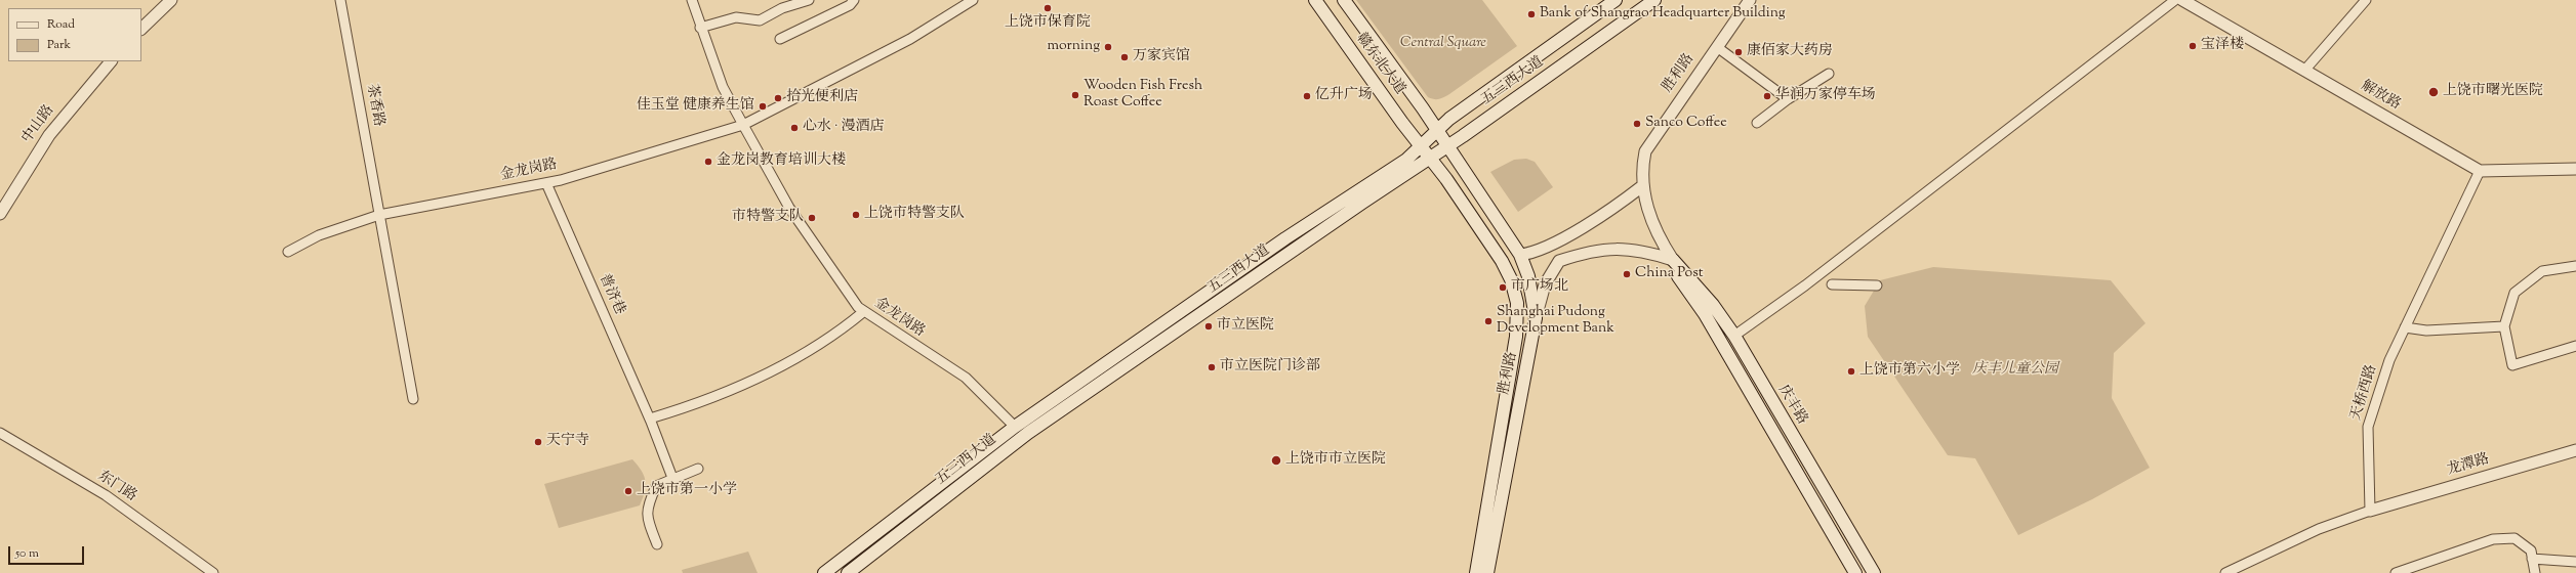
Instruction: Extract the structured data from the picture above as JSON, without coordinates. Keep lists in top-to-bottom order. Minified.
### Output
{"streets":{"main road":["赣东北大道","胜利路","五三西大道","庆丰路"],"street":["解放路","茶香路","中山路","金龙岗路","普济巷","天桥西路","龙潭路","东门路"]},"crossings":[["赣东北大道","胜利路"],["赣东北大道","五三西大道"],["胜利路","五三西大道"],["胜利路","庆丰路"],["五三西大道","金龙岗路"],["解放路","天桥西路"],["茶香路","金龙岗路"],["金龙岗路","普济巷"],["天桥西路","龙潭路"]],"parks":["Central Square","庆丰儿童公园"],"places":["上饶市保育院","Bank of Shangrao Headquarter Building","宝泽楼","morning","康佰家大药房","万家宾馆","上饶市曙光医院","Wooden Fish Fresh Roast Coffee","亿升广场","华润万家停车场","拾光便利店","佳玉堂 健康养生馆","Sanco Coffee","心水 · 漫酒店","金龙岗教育培训大楼","上饶市特警支队","市特警支队","China Post","市广场北","Shanghai Pudong Development Bank","市立医院","市立医院门诊部","上饶市第六小学","天宁寺","上饶市市立医院","上饶市第一小学"],"legend":["Road","Park"],"scale_bar":"50 m"}
